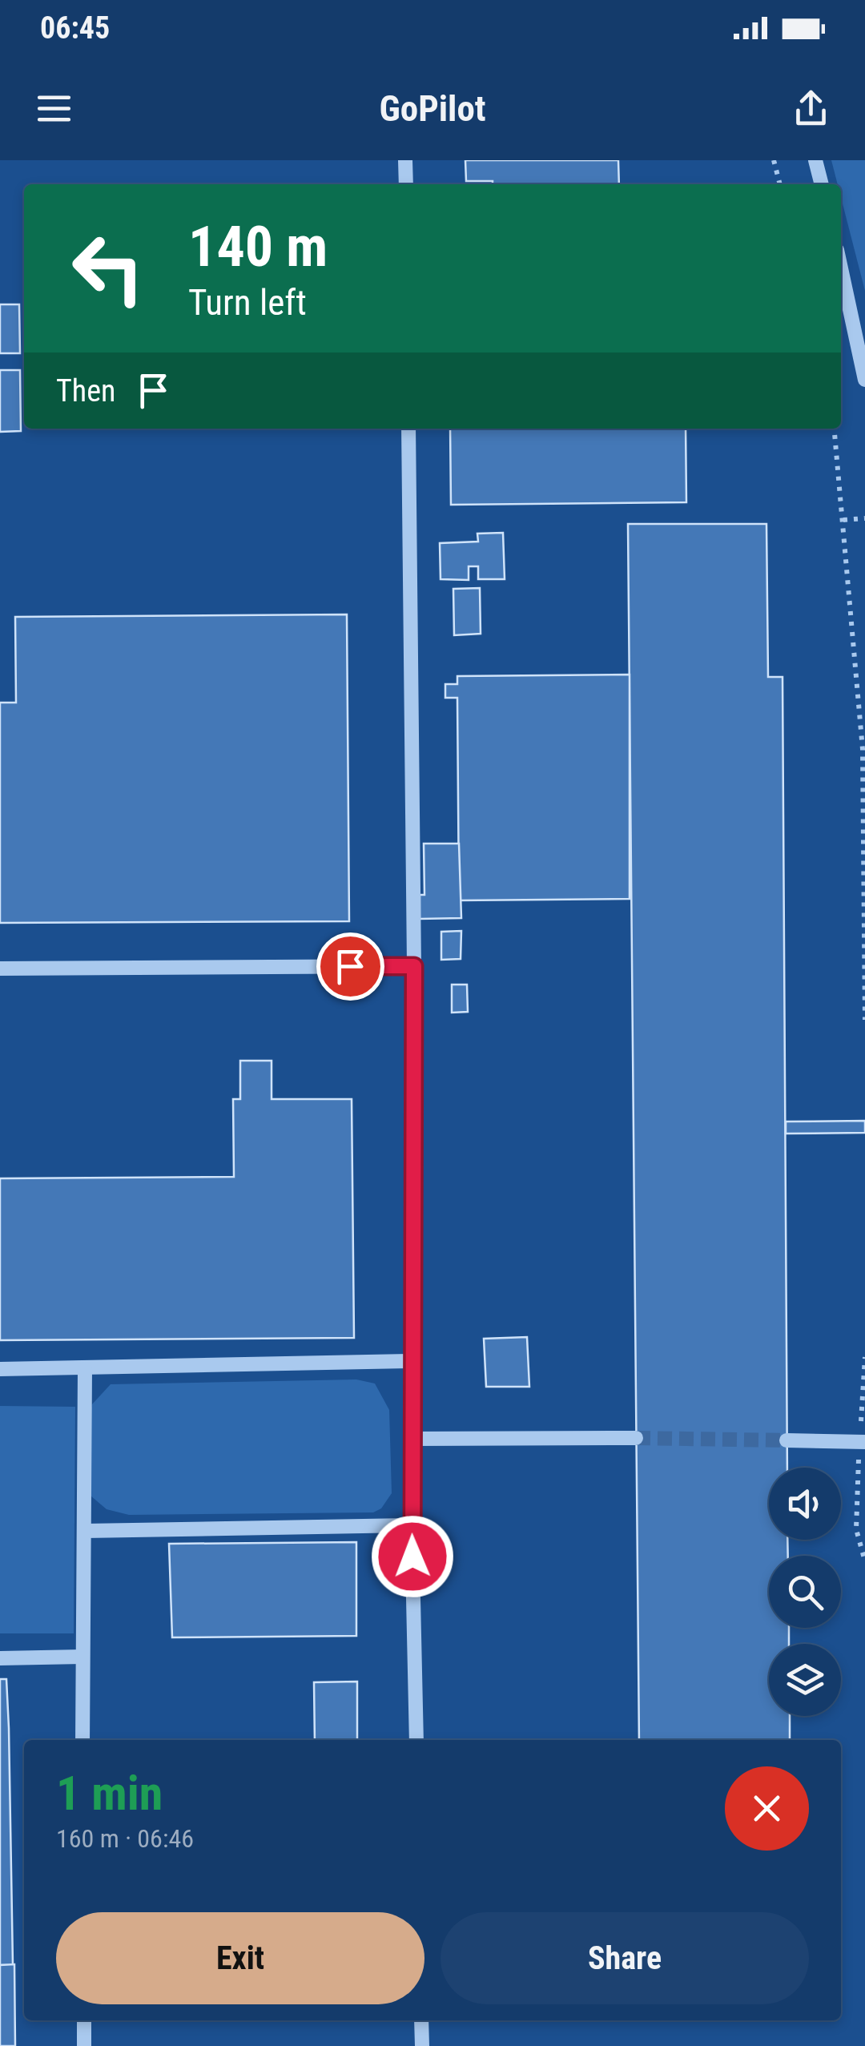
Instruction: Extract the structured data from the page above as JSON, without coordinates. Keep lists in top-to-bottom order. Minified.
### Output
{"page":{"status":"06:45","header":"GoPilot","turn":["140 m","Turn left"],"then":"Then","heading":["1 min","160 m · 06:46"],"buttons":["Exit","Share"]}}
